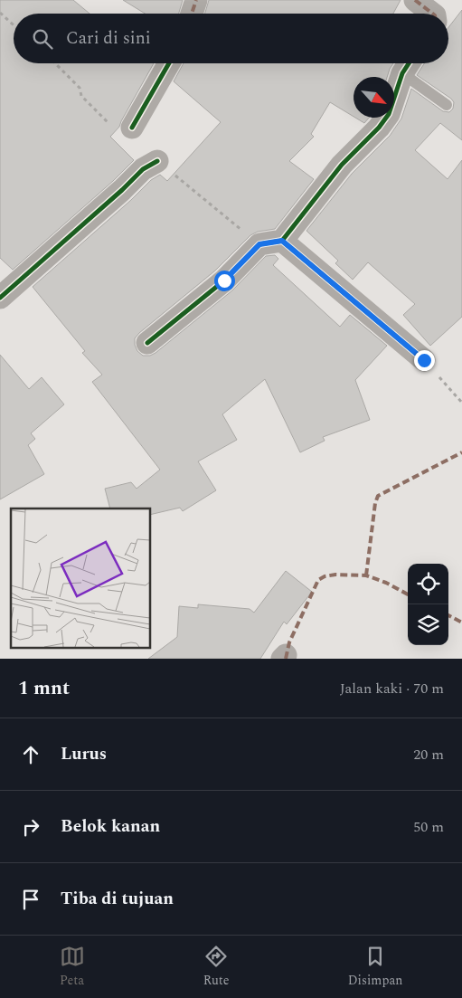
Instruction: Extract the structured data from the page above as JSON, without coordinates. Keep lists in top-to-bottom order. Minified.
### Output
{"north":"bottom right","page":{"search":"Cari di sini","heading":["1 mnt","Jalan kaki · 70 m"],"list":[["Lurus","20 m"],["Belok kanan","50 m"],"Tiba di tujuan"],"nav":["Peta","Rute","Disimpan"]}}
